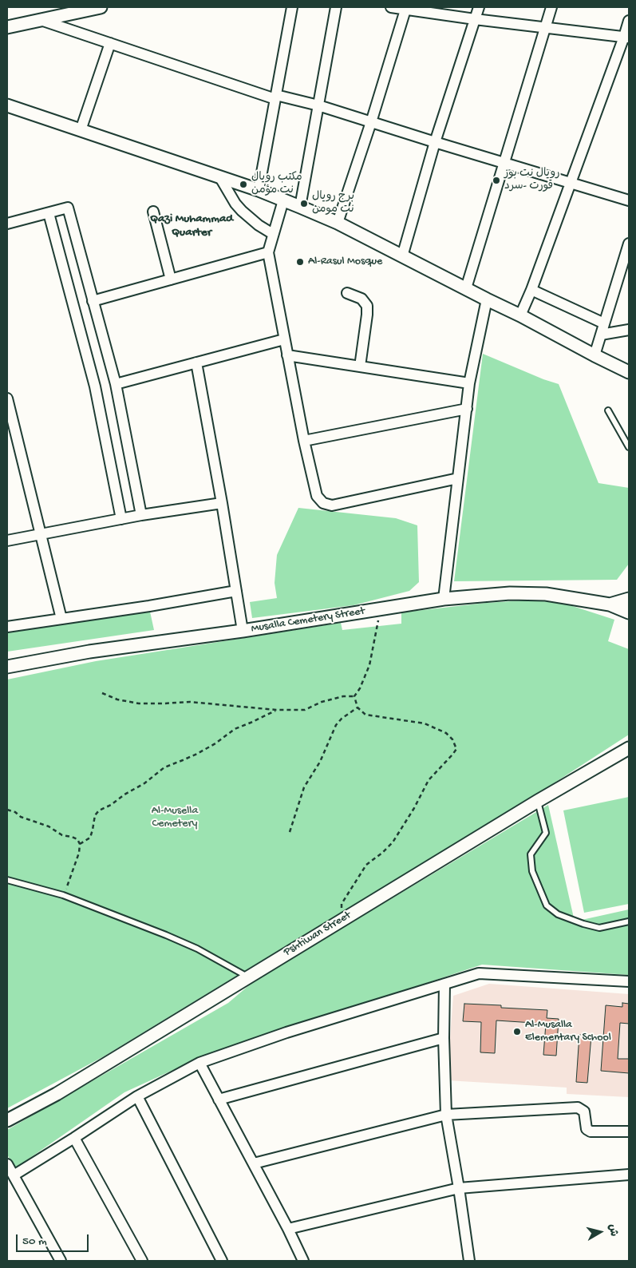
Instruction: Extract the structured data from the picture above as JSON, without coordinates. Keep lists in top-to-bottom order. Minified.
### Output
{"streets":{"street":["Musalla Cemetery Street","Pshtiwan Street"]},"districts":["Qazi Muhammad Quarter"],"parks":["Al-Musella Cemetery"],"places":["رويال نت بوز قورت -سرد","مكتب رويال نت مؤمن","برج رويال نت مومن","Al-Rasul Mosque","Al-Musalla Elementary School"],"scale_bar":"50 m","north":"right"}
